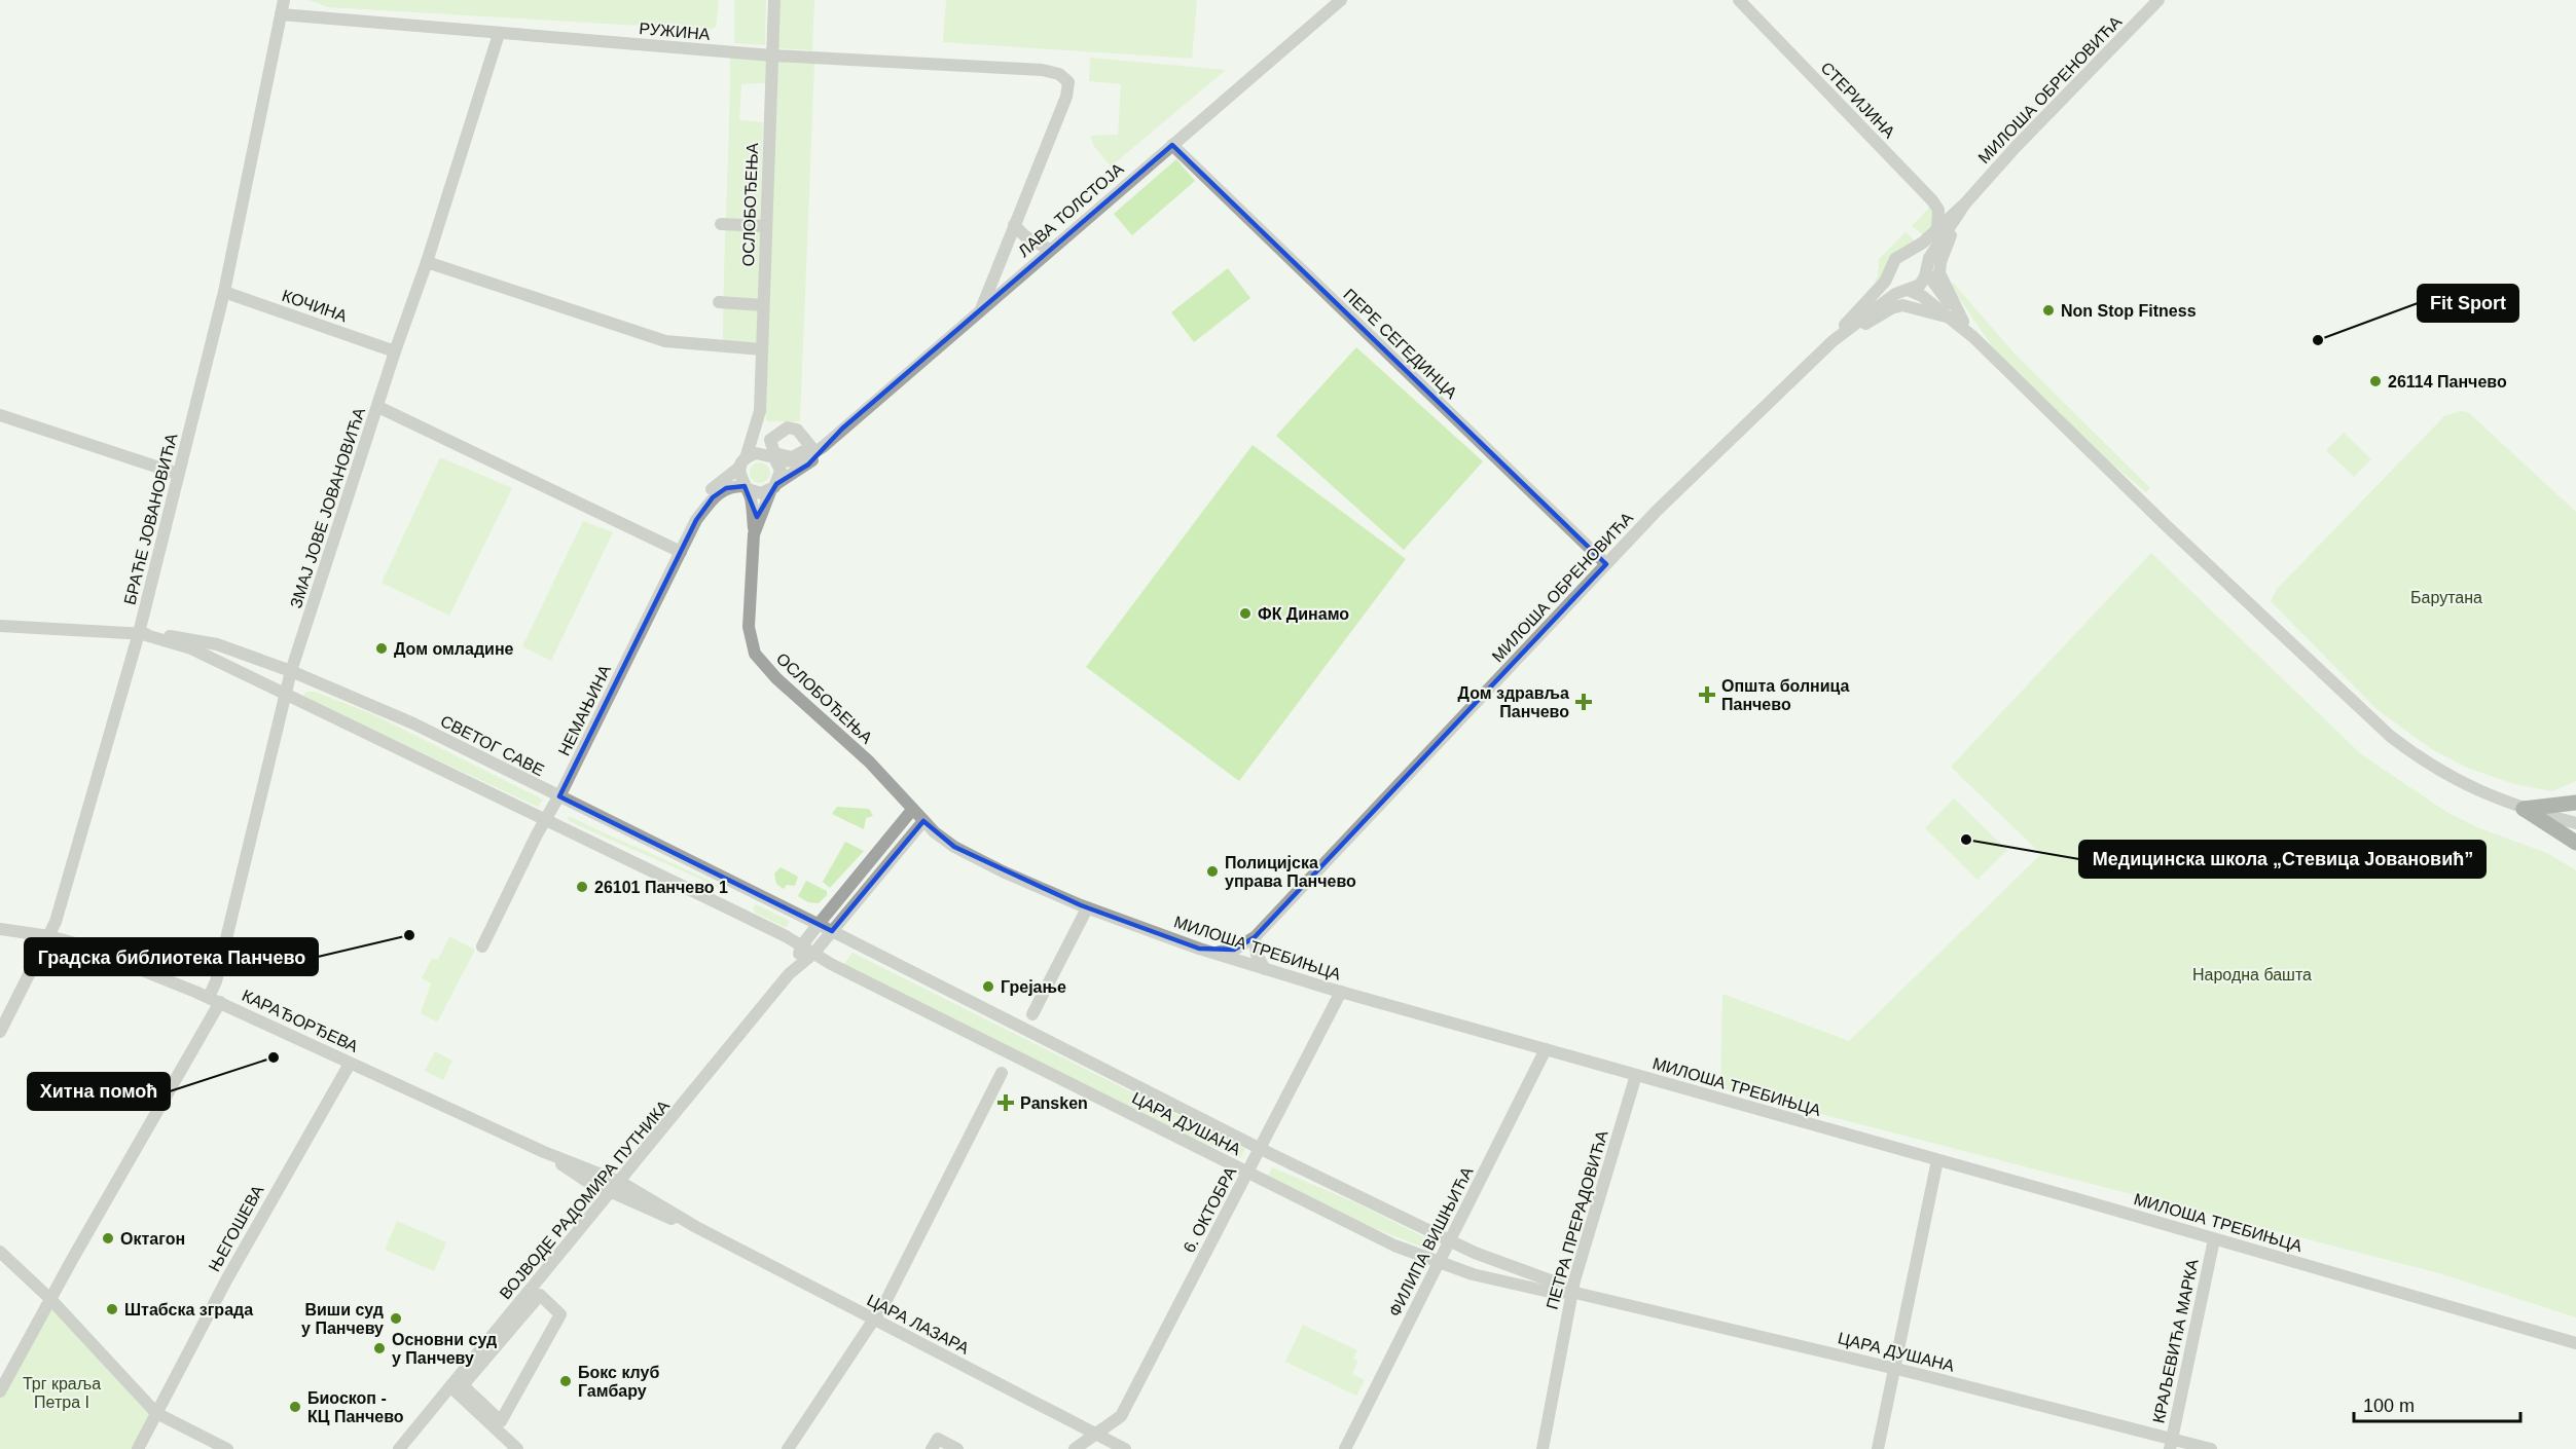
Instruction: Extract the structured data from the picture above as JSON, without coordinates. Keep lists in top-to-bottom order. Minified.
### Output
{"streets":{"street":["РУЖИНА","МИЛОША ОБРЕНОВИЋА","СТЕРИЈИНА","ОСЛОБОЂЕЊА","ЛАВА ТОЛСТОЈА","КОЧИНА","ПЕРЕ СЕГЕДИНЦА","ЗМАЈ ЈОВЕ ЈОВАНОВИЋА","БРАЋЕ ЈОВАНОВИЋА","НЕМАЊИНА","СВЕТОГ САВЕ","МИЛОША ТРЕБИЊЦА","КАРАЂОРЂЕВА","ЦАРА ДУШАНА","ВОЈВОДЕ РАДОМИРА ПУТНИКА","6. ОКТОБРА","ПЕТРА ПРЕРАДОВИЋА","ЊЕГОШЕВА","ФИЛИПА ВИШЊИЋА","ЦАРА ЛАЗАРА","КРАЉЕВИЋА МАРКА"]},"crossings":[["РУЖИНА","ОСЛОБОЂЕЊА"],["РУЖИНА","ЗМАЈ ЈОВЕ ЈОВАНОВИЋА"],["РУЖИНА","БРАЋЕ ЈОВАНОВИЋА"],["МИЛОША ОБРЕНОВИЋА","ПЕРЕ СЕГЕДИНЦА"],["МИЛОША ОБРЕНОВИЋА","МИЛОША ТРЕБИЊЦА"],["ОСЛОБОЂЕЊА","ЛАВА ТОЛСТОЈА"],["ОСЛОБОЂЕЊА","МИЛОША ТРЕБИЊЦА"],["ОСЛОБОЂЕЊА","ВОЈВОДЕ РАДОМИРА ПУТНИКА"],["ЛАВА ТОЛСТОЈА","ПЕРЕ СЕГЕДИНЦА"],["КОЧИНА","ЗМАЈ ЈОВЕ ЈОВАНОВИЋА"],["КОЧИНА","БРАЋЕ ЈОВАНОВИЋА"],["ЗМАЈ ЈОВЕ ЈОВАНОВИЋА","СВЕТОГ САВЕ"],["ЗМАЈ ЈОВЕ ЈОВАНОВИЋА","КАРАЂОРЂЕВА"],["БРАЋЕ ЈОВАНОВИЋА","СВЕТОГ САВЕ"],["БРАЋЕ ЈОВАНОВИЋА","КАРАЂОРЂЕВА"],["НЕМАЊИНА","СВЕТОГ САВЕ"],["СВЕТОГ САВЕ","ЦАРА ДУШАНА"],["СВЕТОГ САВЕ","ВОЈВОДЕ РАДОМИРА ПУТНИКА"],["МИЛОША ТРЕБИЊЦА","ВОЈВОДЕ РАДОМИРА ПУТНИКА"],["МИЛОША ТРЕБИЊЦА","6. ОКТОБРА"],["МИЛОША ТРЕБИЊЦА","ПЕТРА ПРЕРАДОВИЋА"],["МИЛОША ТРЕБИЊЦА","ФИЛИПА ВИШЊИЋА"],["МИЛОША ТРЕБИЊЦА","КРАЉЕВИЋА МАРКА"],["КАРАЂОРЂЕВА","ВОЈВОДЕ РАДОМИРА ПУТНИКА"],["КАРАЂОРЂЕВА","ЊЕГОШЕВА"],["КАРАЂОРЂЕВА","ЦАРА ЛАЗАРА"],["ЦАРА ДУШАНА","ВОЈВОДЕ РАДОМИРА ПУТНИКА"],["ЦАРА ДУШАНА","6. ОКТОБРА"],["ЦАРА ДУШАНА","ПЕТРА ПРЕРАДОВИЋА"],["ЦАРА ДУШАНА","ФИЛИПА ВИШЊИЋА"],["ЦАРА ДУШАНА","КРАЉЕВИЋА МАРКА"],["ВОЈВОДЕ РАДОМИРА ПУТНИКА","ЦАРА ЛАЗАРА"],["6. ОКТОБРА","ЦАРА ЛАЗАРА"]],"parks":["Барутана","Народна башта","Трг краља Петра I"],"places":{"other":["Non Stop Fitness","Fit Sport","26114 Панчево","ФК Динамо","Дом омладине","Медицинска школа „Стевица Јовановић”","Полицијска управа Панчево","26101 Панчево 1","Градска библиотека Панчево","Грејање","Хитна помоћ","Октагон","Штабска зграда","Виши суд у Панчеву","Основни суд у Панчеву","Бокс клуб Гамбару","Биоскоп - КЦ Панчево"],"health":["Општа болница Панчево","Дом здравља Панчево","Pansken"]},"scale_bar":"100 m"}
